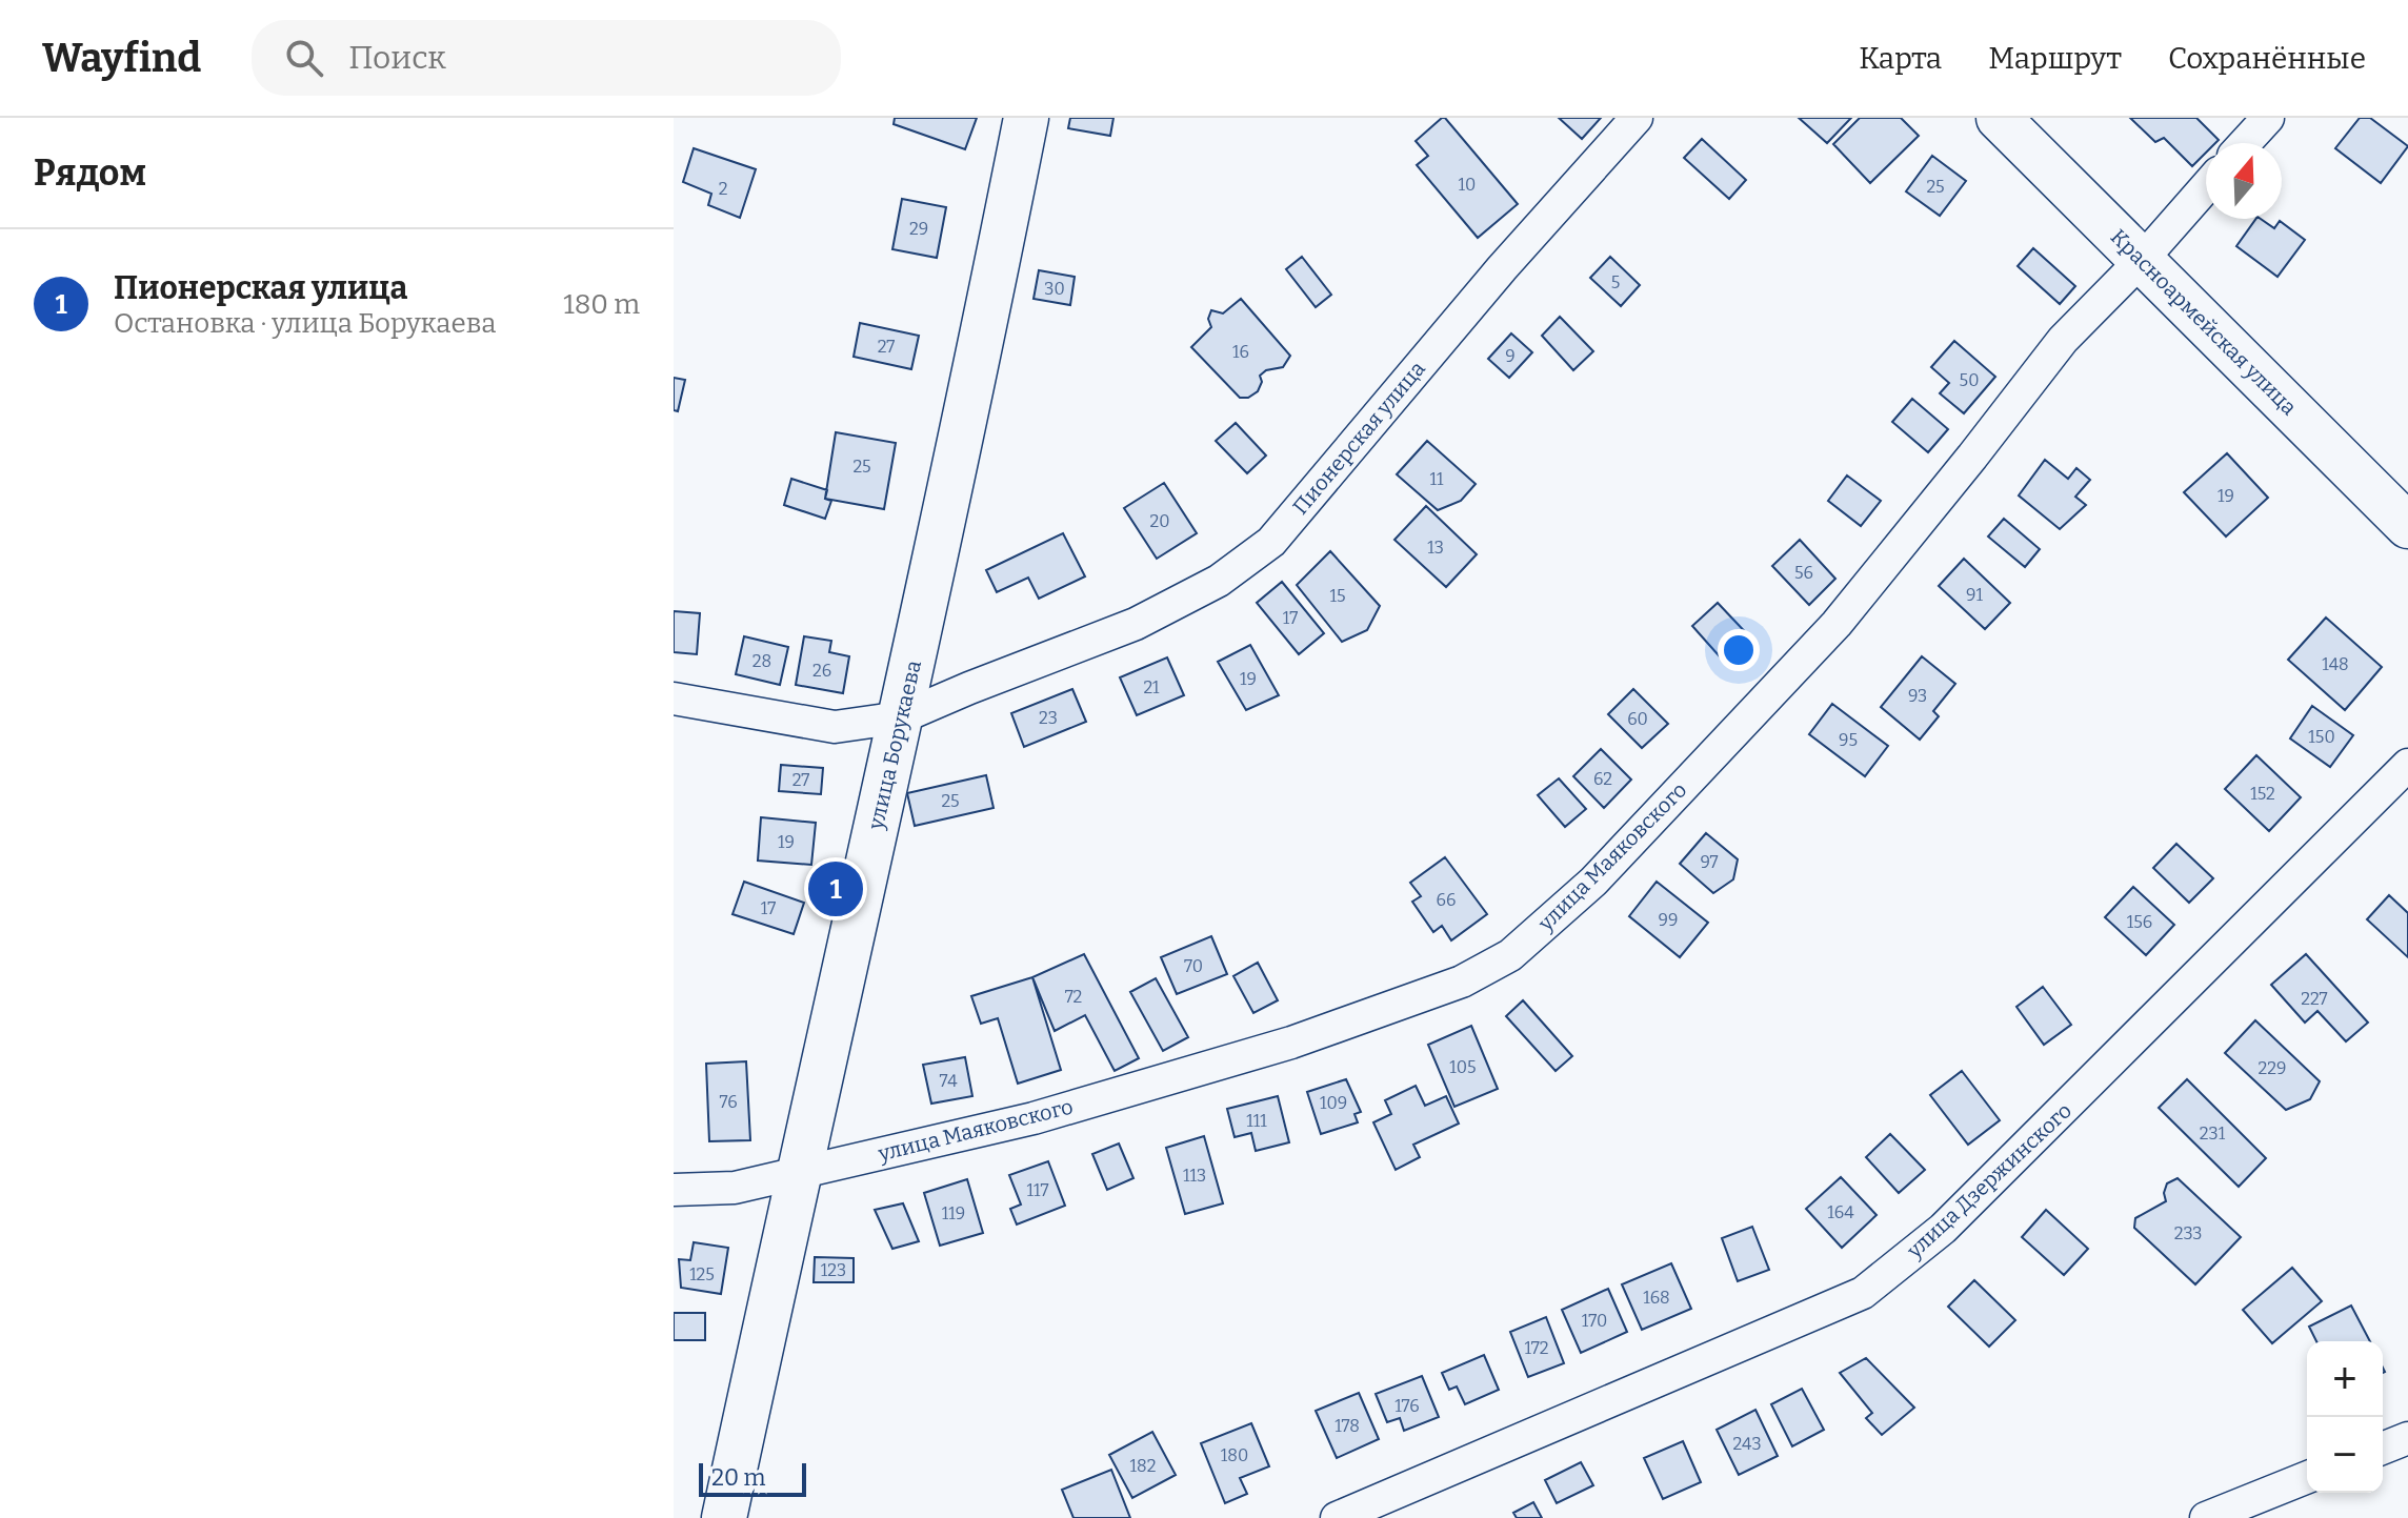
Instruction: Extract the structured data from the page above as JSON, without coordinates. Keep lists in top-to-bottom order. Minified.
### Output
{"streets":{"street":["Красноармейская улица","Пионерская улица","улица Борукаева","улица Маяковского","улица Дзержинского"]},"crossings":[["Красноармейская улица","улица Маяковского"],["Пионерская улица","улица Борукаева"],["улица Борукаева","улица Маяковского"]],"house_numbers":["10","25","2","29","5","30","27","16","9","50","25","11","19","20","13","56","91","15","17","28","148","26","19","21","93","23","60","150","95","62","27","152","25","19","97","66","17","99","156","70","72","227","105","229","74","76","109","111","231","113","117","164","119","233","123","125","168","170","172","176","178","243","180","182"],"scale_bar":"20 m","north":"top","page":{"header":"Wayfind","search":"Поиск","nav":["Карта","Маршрут","Сохранённые"],"heading":"Рядом","list":[{"mark":"1","name":"Пионерская улица","note":"Остановка · улица Борукаева","value":"180 m"}],"pins":"1","map_buttons":["+","−"],"scale":"20 m"}}
